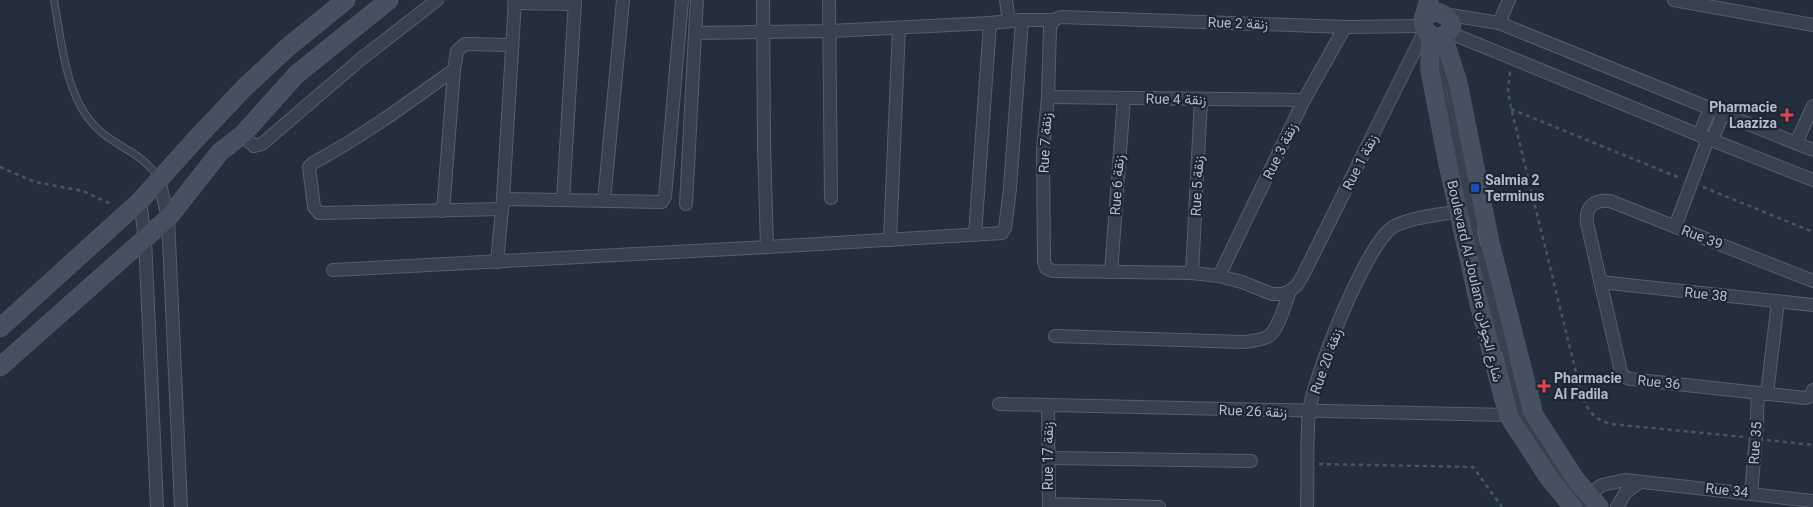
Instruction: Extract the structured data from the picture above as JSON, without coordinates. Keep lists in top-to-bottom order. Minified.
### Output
{"streets":{"street":["Rue 2 زنقة","Rue 4 زنقة","Rue 7 زنقة","Rue 3 زنقة","Rue 1 زنقة","Rue 6 زنقة","Rue 5 زنقة","Rue 39","Boulevard Al Joulane شارع الجولان","Rue 38","Rue 20 زنقة","Rue 36","Rue 26 زنقة","Rue 35","Rue 17 زنقة","Rue 34"]},"crossings":[["Rue 2 زنقة","Rue 7 زنقة"],["Rue 2 زنقة","Rue 3 زنقة"],["Rue 2 زنقة","Rue 1 زنقة"],["Rue 2 زنقة","Boulevard Al Joulane شارع الجولان"],["Rue 4 زنقة","Rue 7 زنقة"],["Rue 4 زنقة","Rue 3 زنقة"],["Rue 4 زنقة","Rue 6 زنقة"],["Rue 4 زنقة","Rue 5 زنقة"],["Rue 7 زنقة","Rue 6 زنقة"],["Rue 1 زنقة","Boulevard Al Joulane شارع الجولان"],["Rue 39","Rue 36"],["Boulevard Al Joulane شارع الجولان","Rue 20 زنقة"],["Boulevard Al Joulane شارع الجولان","Rue 26 زنقة"],["Boulevard Al Joulane شارع الجولان","Rue 34"],["Rue 38","Rue 36"],["Rue 38","Rue 35"],["Rue 20 زنقة","Rue 26 زنقة"],["Rue 36","Rue 35"],["Rue 26 زنقة","Rue 17 زنقة"],["Rue 35","Rue 34"]],"places":{"health":["Pharmacie Laaziza","Pharmacie Al Fadila"],"transit":["Salmia 2 Terminus"]}}
